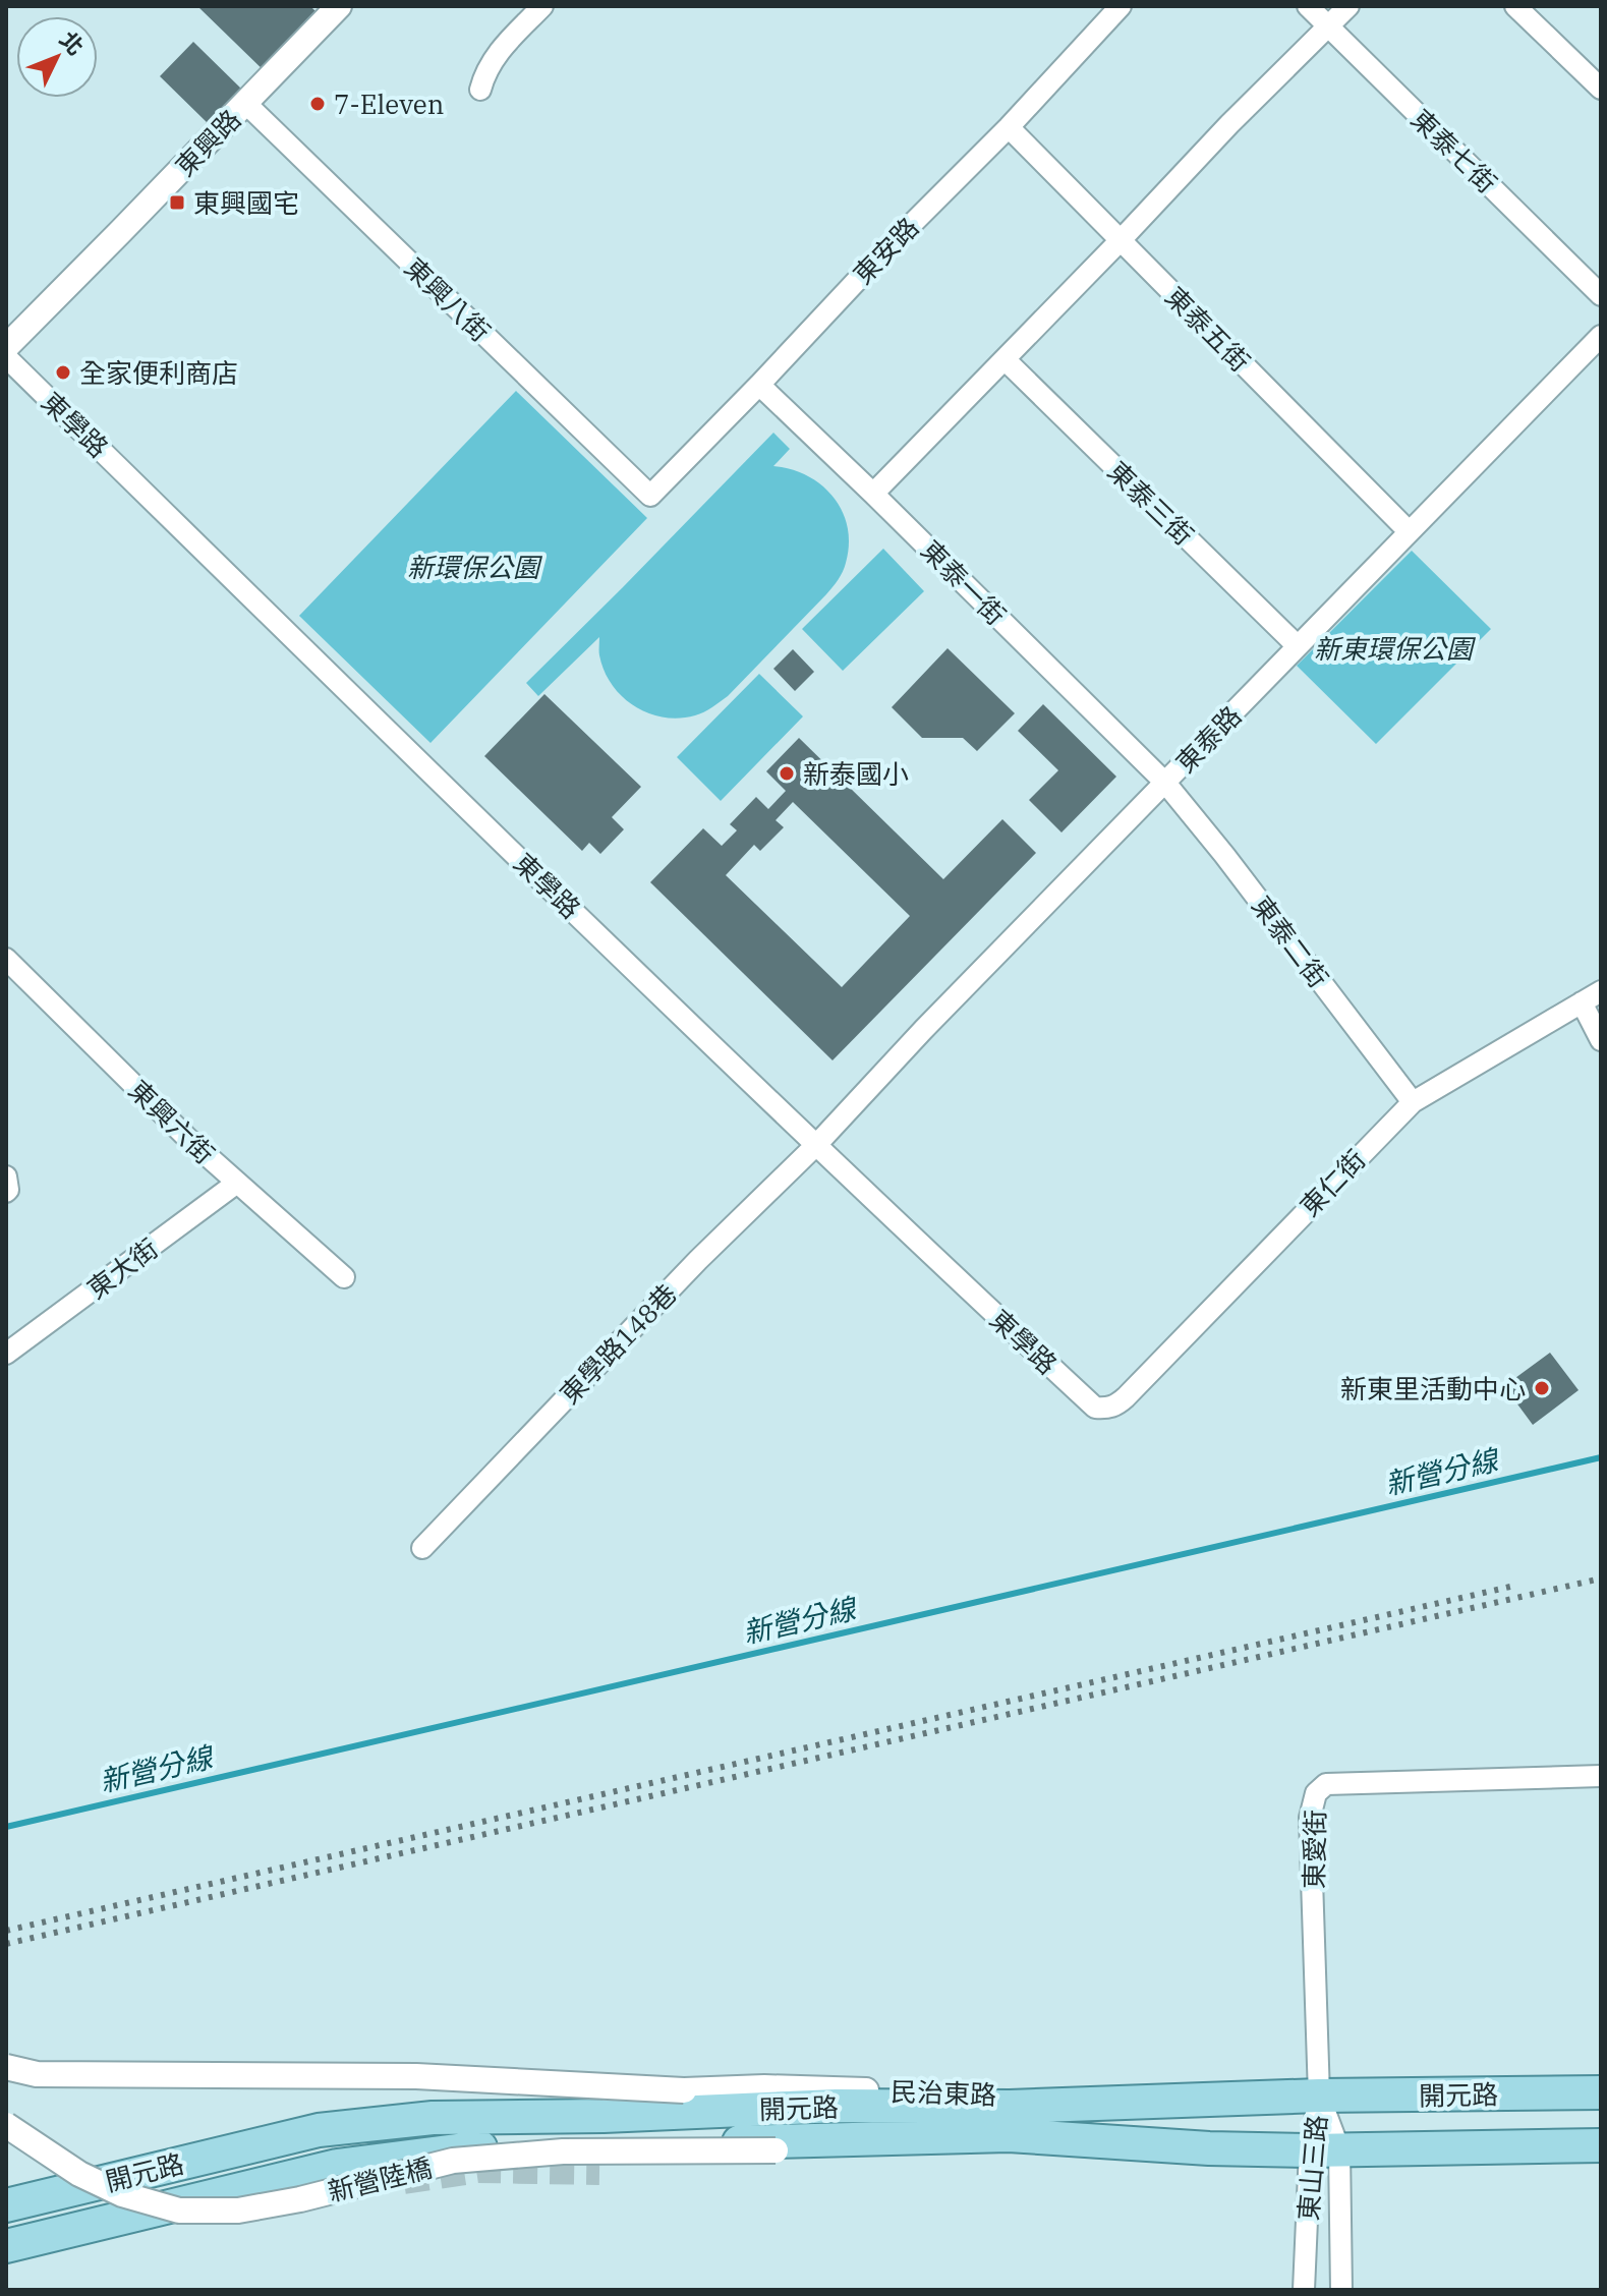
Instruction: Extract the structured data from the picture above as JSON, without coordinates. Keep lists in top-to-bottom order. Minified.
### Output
{"streets":{"main road":["開元路"],"street":["東興路","東泰七街","東安路","東興八街","東泰五街","東學路","東泰三街","東泰一街","東泰路","東泰二街","東興六街","東仁街","東大街","東學路148巷","東愛街","民治東路","東山三路","新營陸橋"]},"crossings":[["東興路","東興八街"],["東安路","東興八街"],["東安路","東泰五街"],["東安路","東泰一街"],["東泰五街","東泰路"],["東學路","東泰路"],["東學路","東仁街"],["東學路","東學路148巷"],["東泰三街","東泰路"],["東泰一街","東泰路"],["東泰一街","東泰二街"],["東泰路","東泰二街"],["東泰路","東學路148巷"],["東泰二街","東仁街"],["東興六街","東大街"],["東愛街","開元路"],["東愛街","東山三路"],["民治東路","開元路"],["開元路","東山三路"],["開元路","新營陸橋"]],"water":["新營分線"],"parks":["新環保公園","新東環保公園"],"places":{"other":["7-Eleven","全家便利商店","新泰國小","新東里活動中心"],"transit":["東興國宅"]},"north":"top right"}
